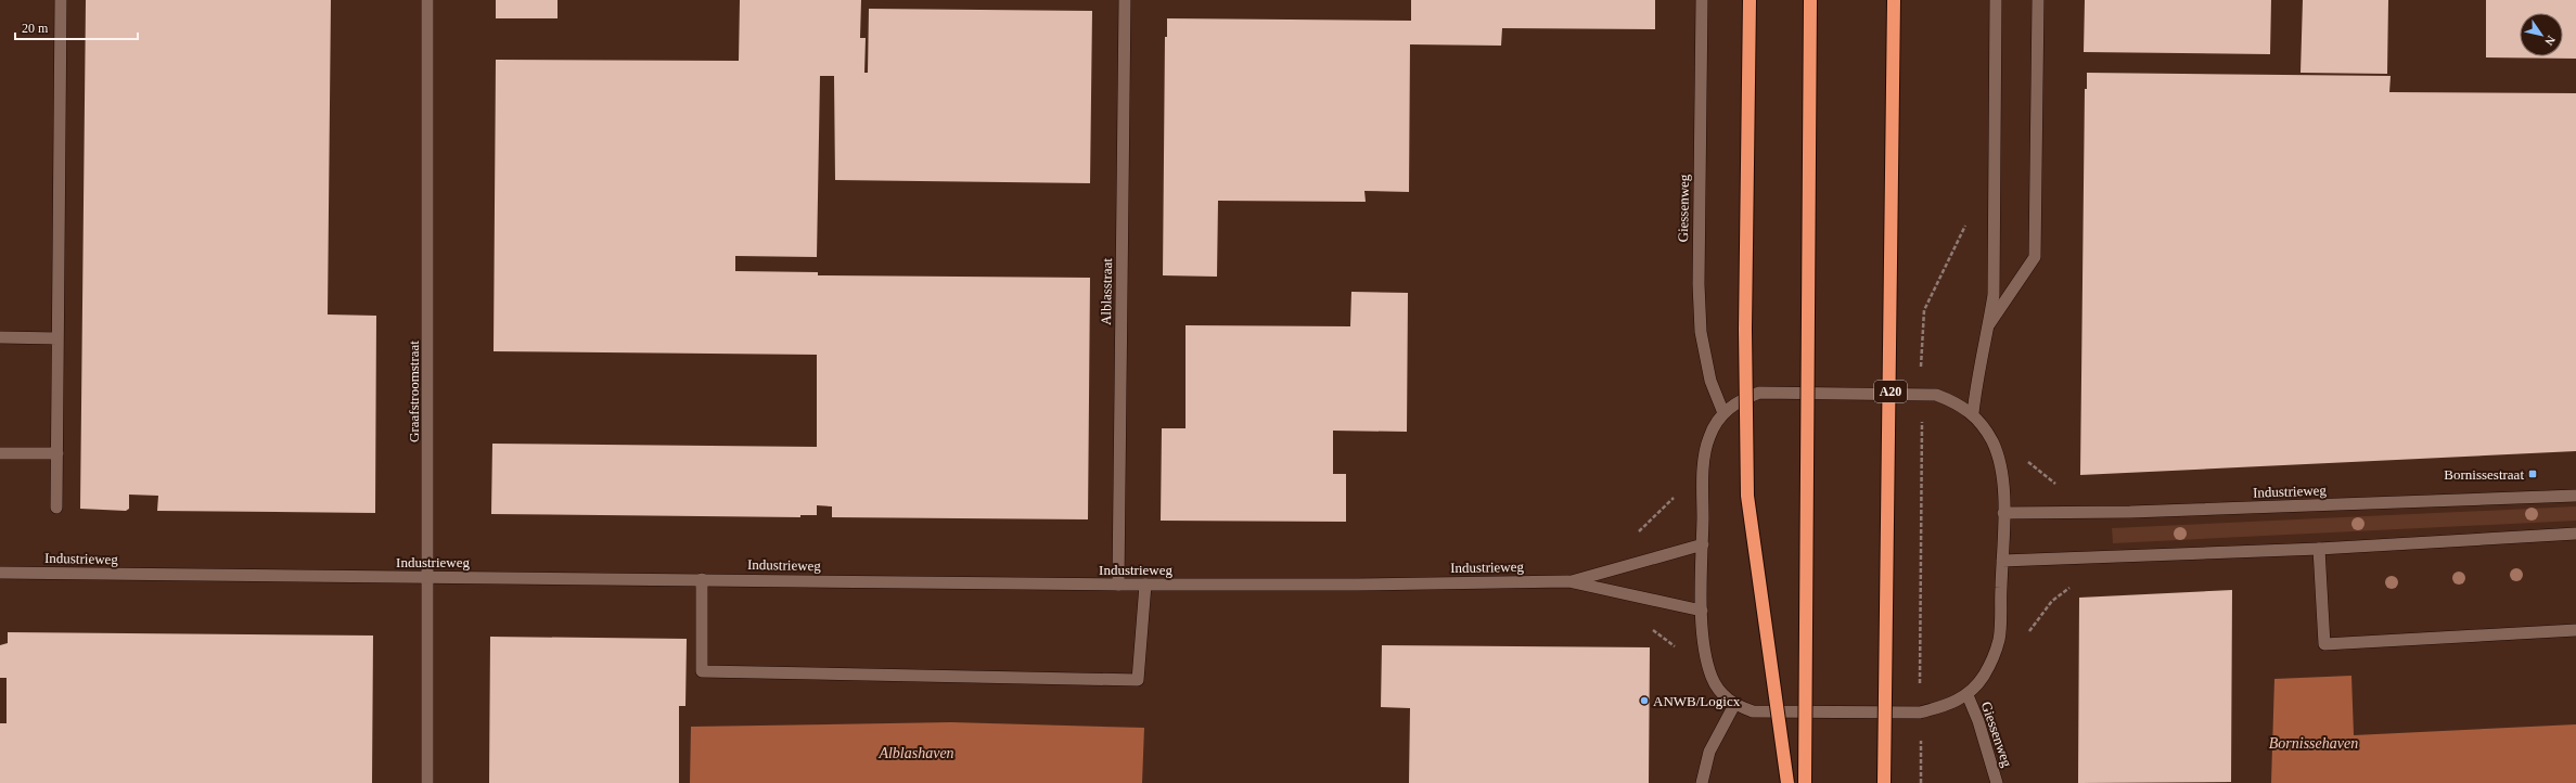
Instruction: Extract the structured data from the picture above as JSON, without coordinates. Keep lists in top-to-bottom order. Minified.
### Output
{"streets":{"highway":["A20"],"street":["Giessenweg","Alblasstraat","Graafstroomstraat","Industrieweg"]},"crossings":[["Alblasstraat","Industrieweg"],["Graafstroomstraat","Industrieweg"]],"water":["Bornissehaven","Alblashaven"],"places":{"transit":["Bornissestraat"],"other":["ANWB/Logicx"]},"scale_bar":"20 m","north":"bottom right"}
